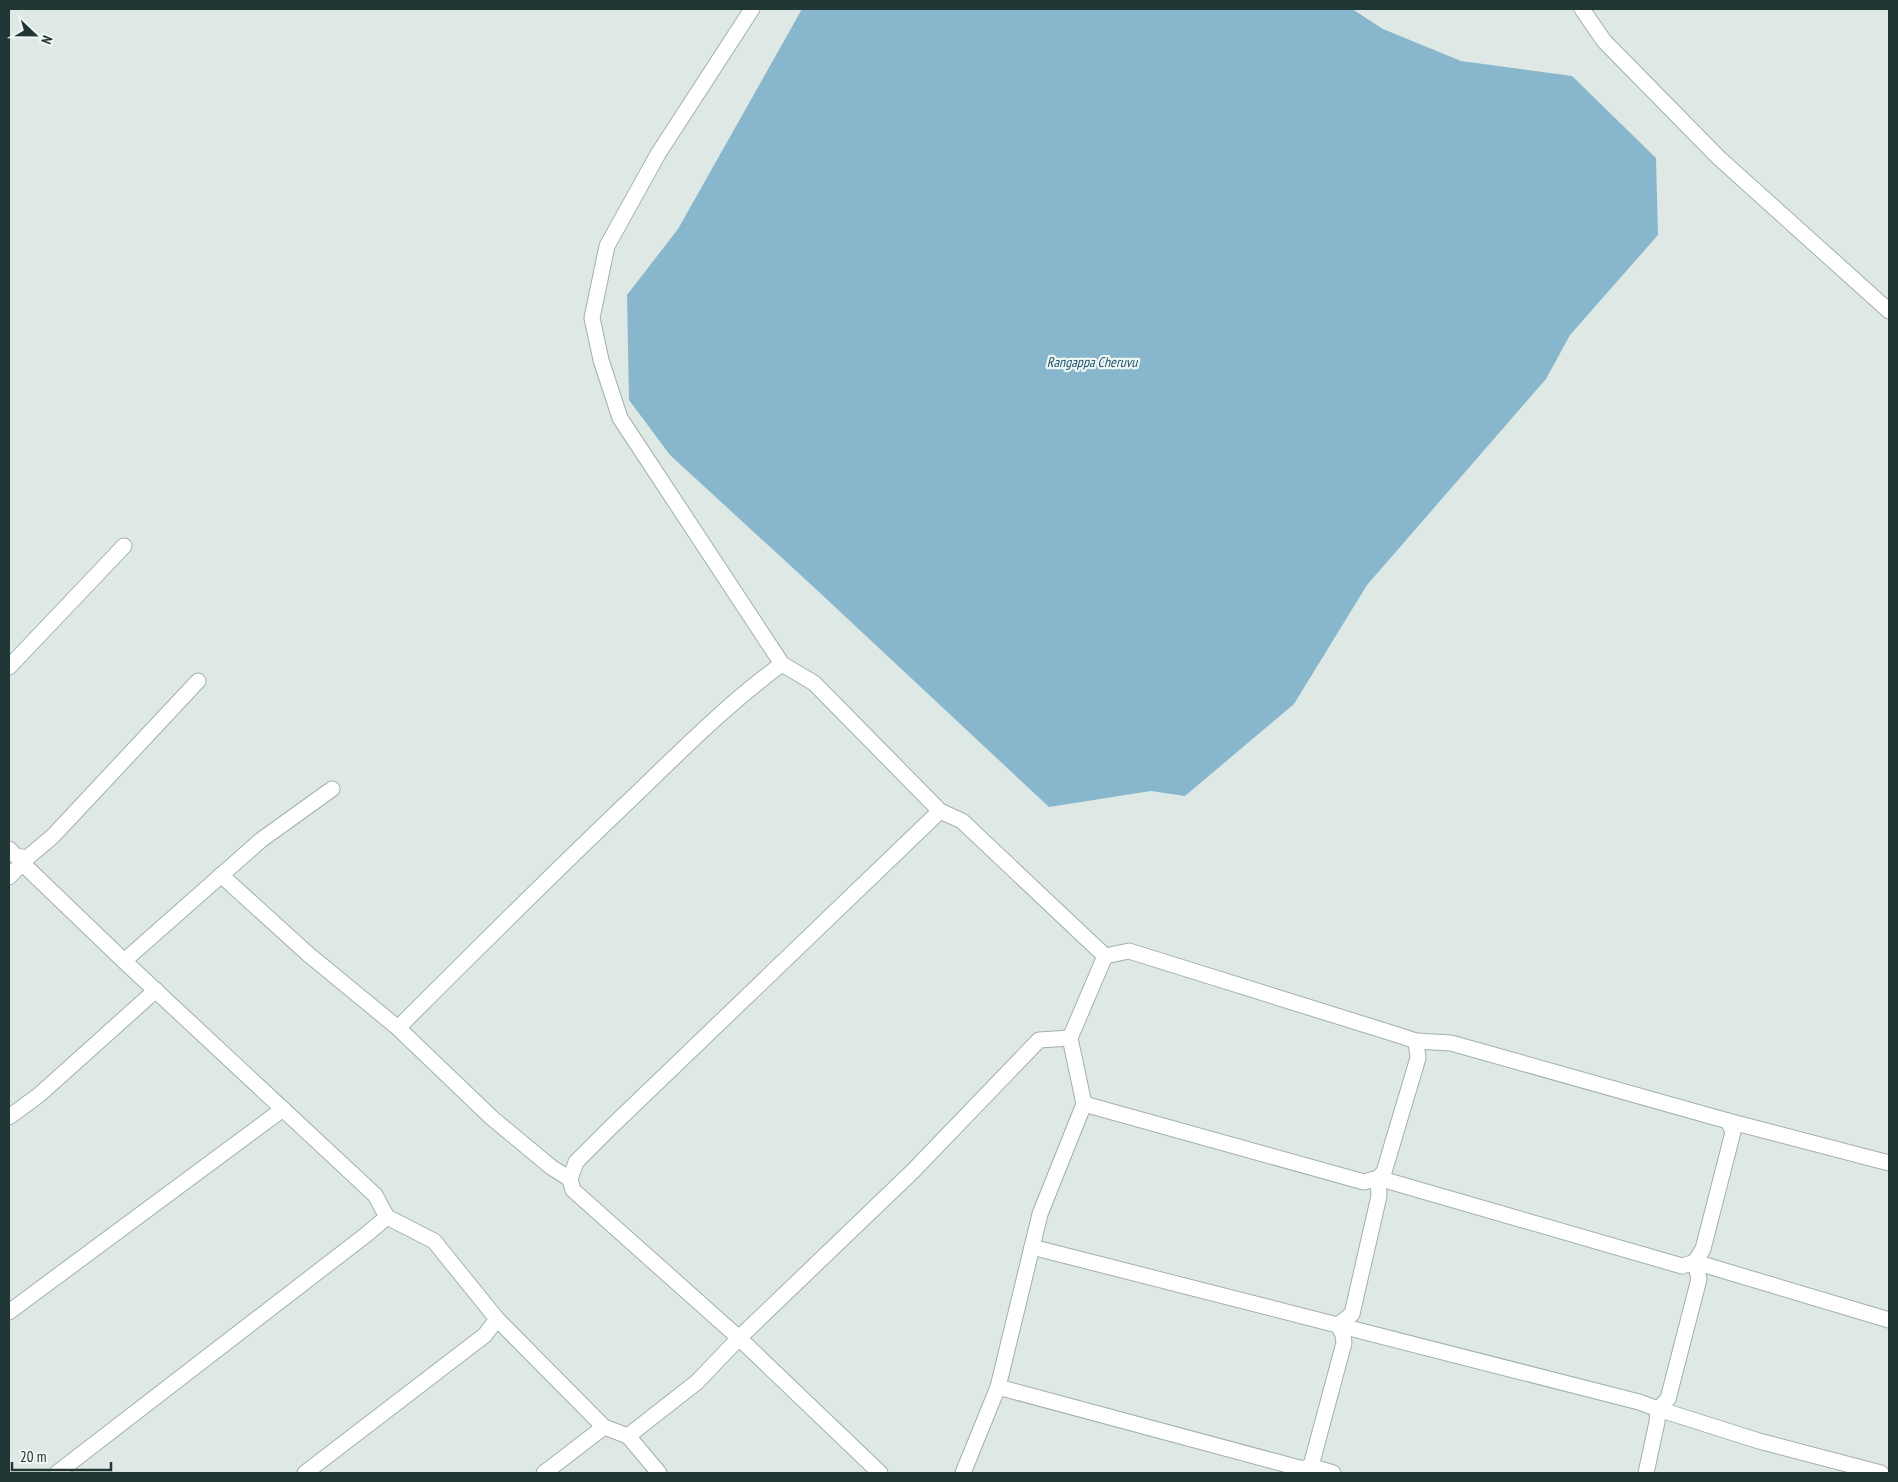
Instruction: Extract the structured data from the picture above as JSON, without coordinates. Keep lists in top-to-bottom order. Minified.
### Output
{"water":["Rangappa Cheruvu"],"scale_bar":"20 m","north":"right"}
